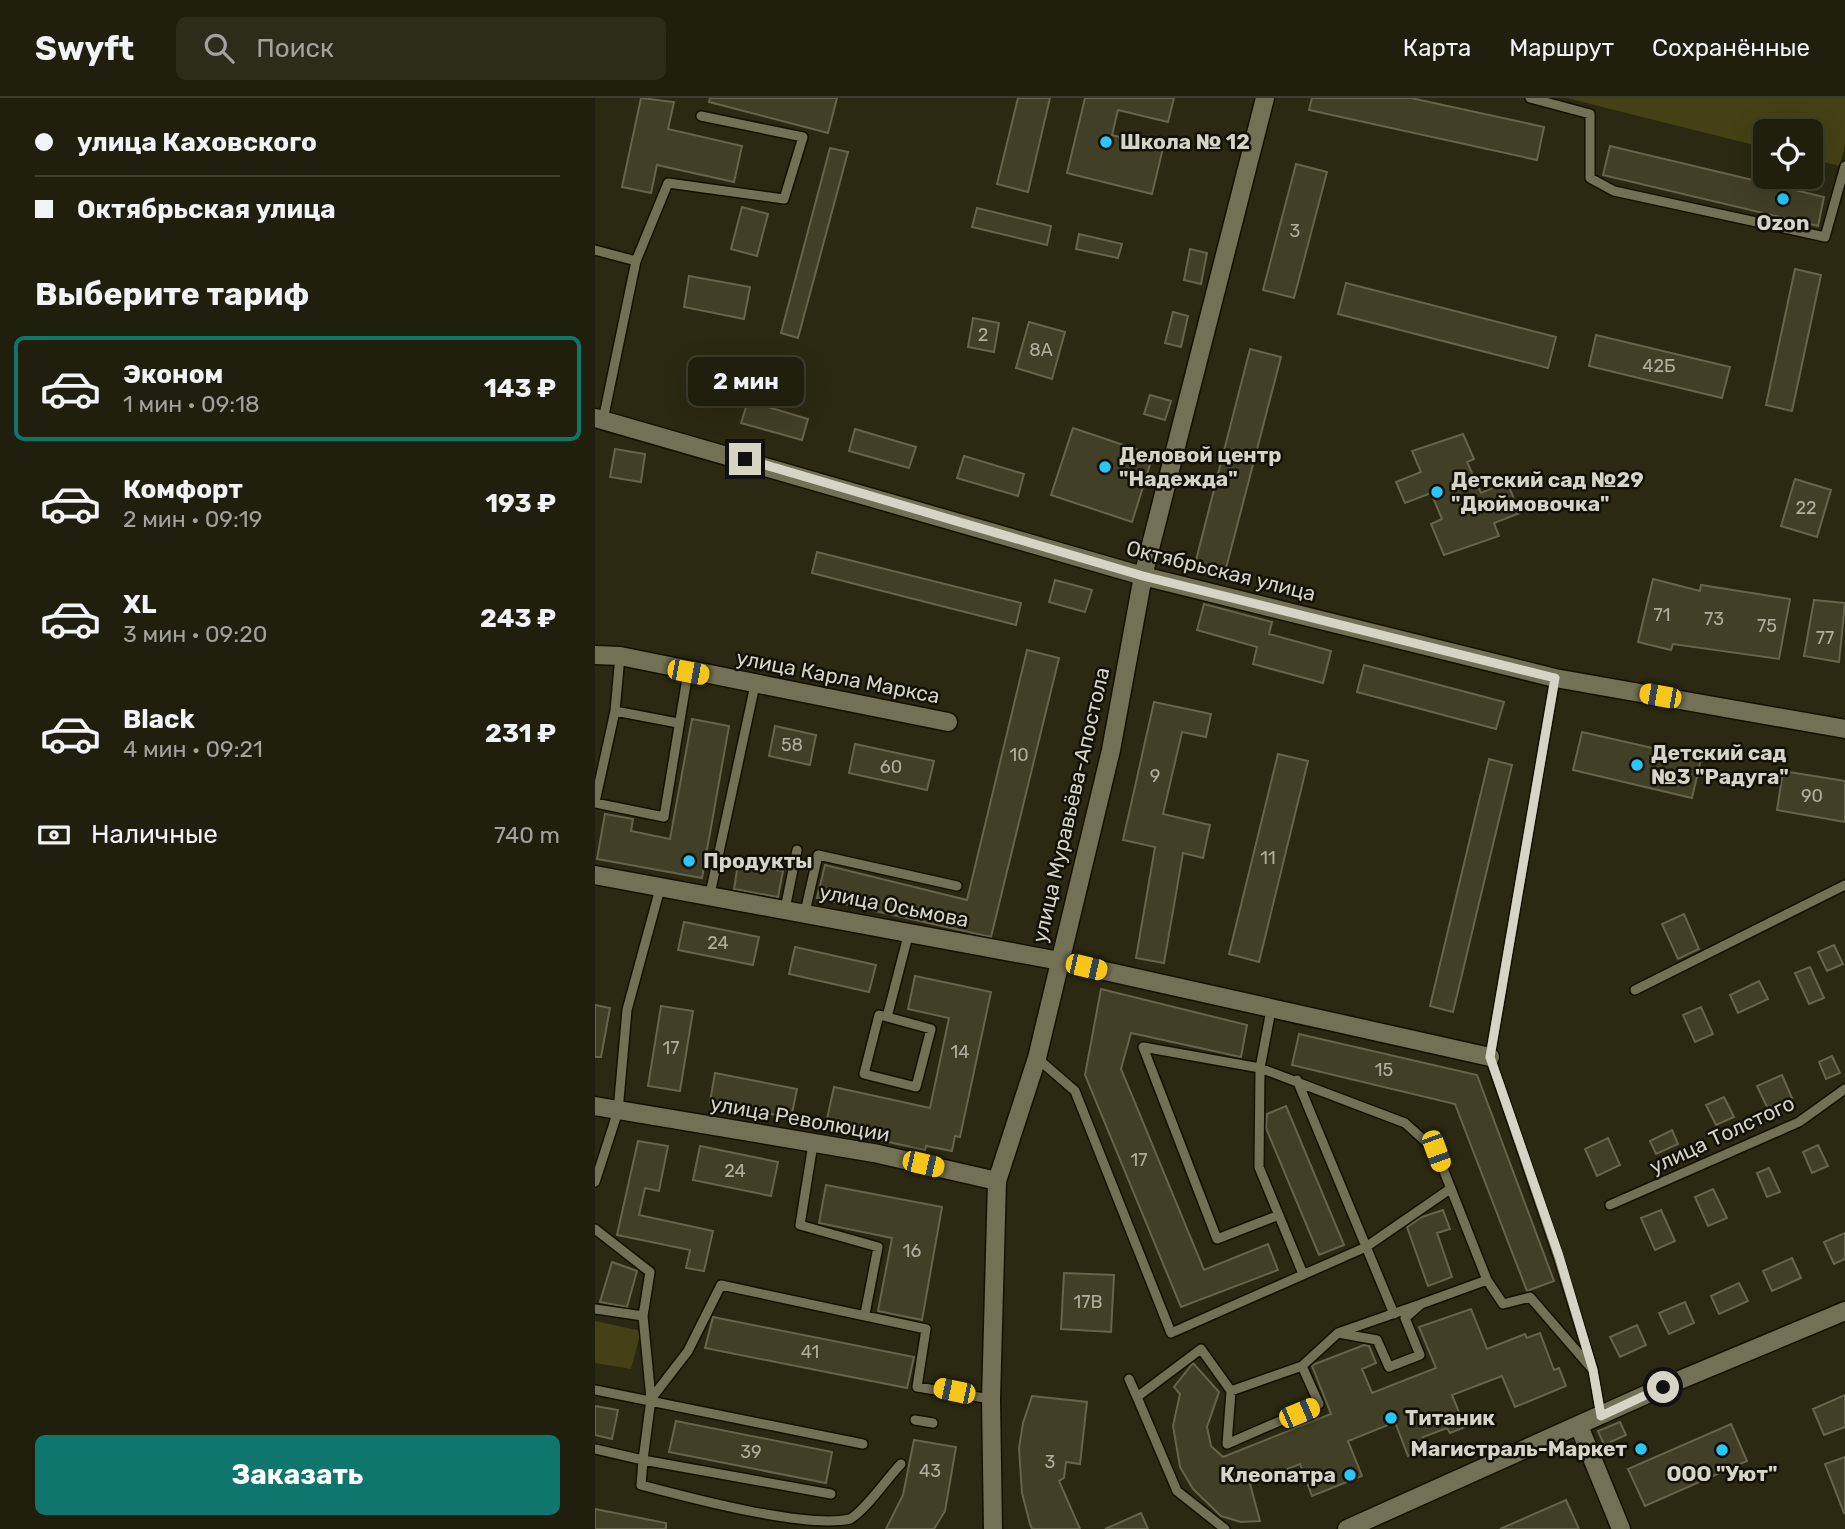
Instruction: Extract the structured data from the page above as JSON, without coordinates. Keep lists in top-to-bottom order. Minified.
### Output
{"streets":{"street":["Октябрьская улица","улица Карла Маркса","улица Муравьёва-Апостола","улица Осьмова","улица Революции"],"lane":["улица Толстого"]},"crossings":[["Октябрьская улица","улица Муравьёва-Апостола"],["улица Муравьёва-Апостола","улица Осьмова"],["улица Муравьёва-Апостола","улица Революции"]],"places":["Школа № 12","Ozon","Деловой центр \"Надежда\"","Детский сад №29 \"Дюймовочка\"","Детский сад №3 \"Радуга\"","Продукты","Титаник","Магистраль-Маркет","ООО \"Уют\"","Клеопатра"],"house_numbers":["3","2","8А","42Б","22","71","73","75","77","58","10","60","9","90","11","24","17","14","15","17","24","16","17В","41","39","3","43"],"page":{"header":"Swyft","search":"Поиск","nav":["Карта","Маршрут","Сохранённые"],"banner":["улица Каховского","Октябрьская улица"],"heading":"Выберите тариф","list":[{"name":"Эконом","note":"1 мин · 09:18","value":"143 ₽"},{"name":"Комфорт","note":"2 мин · 09:19","value":"193 ₽"},{"name":"XL","note":"3 мин · 09:20","value":"243 ₽"},{"name":"Black","note":"4 мин · 09:21","value":"231 ₽"}],"bubble":"2 мин","pay":["Наличные","740 m"],"buttons":"Заказать"}}
